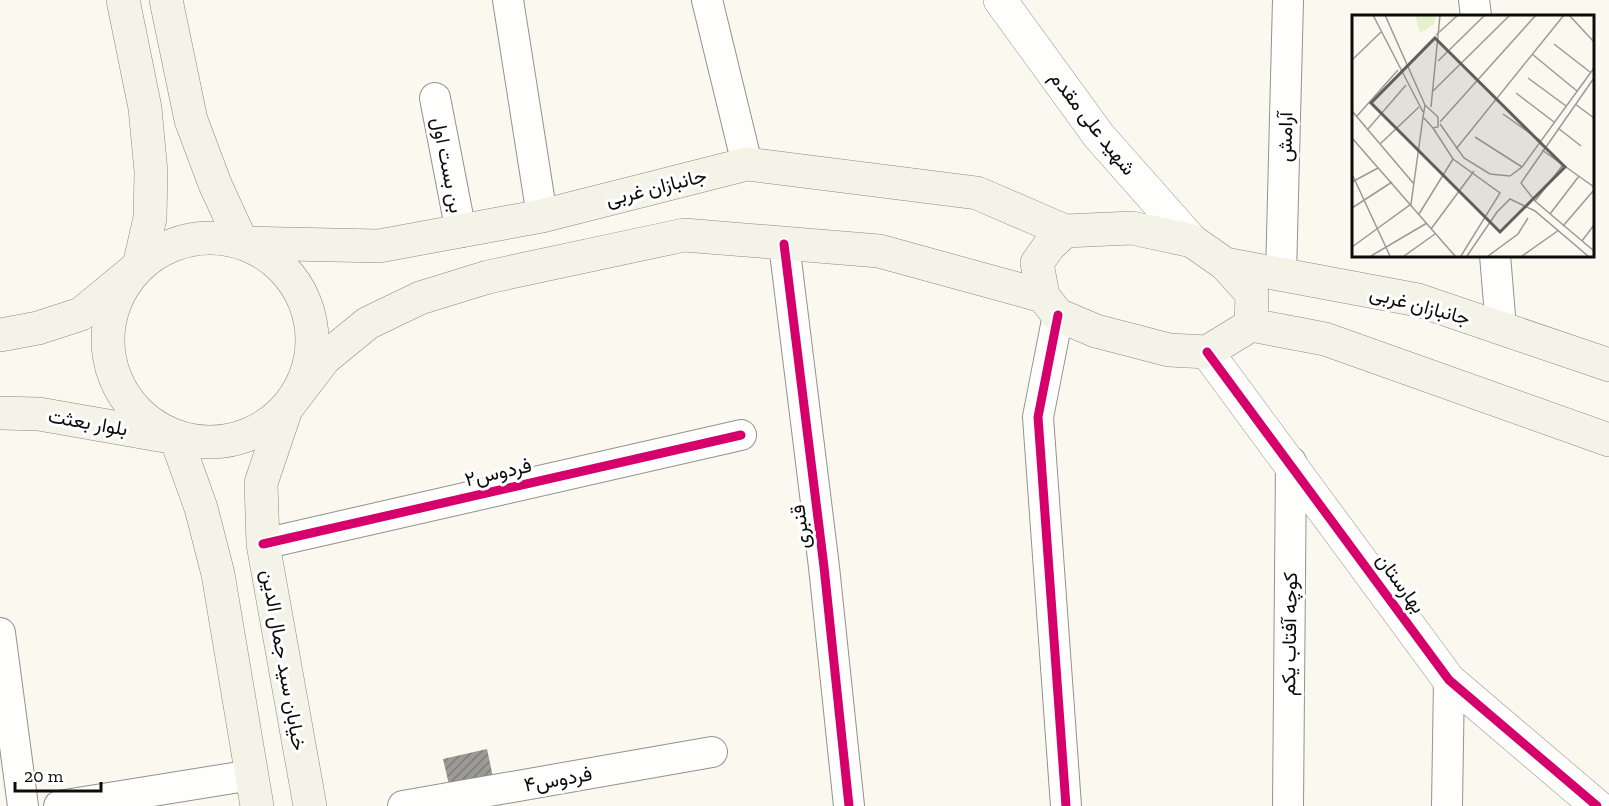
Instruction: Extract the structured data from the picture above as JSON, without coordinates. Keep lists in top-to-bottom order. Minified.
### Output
{"streets":{"main road":["جانبازان غربی","بلوار بعثت","خیابان سید جمال الدین"],"street":["شهید علی مقدم","آرامش","بن بست اول","فردوس۲","قنبری","بهارستان","کوچه آفتاب یکم","فردوس۴"]},"crossings":[["آرامش","جانبازان غربی"],["بن بست اول","جانبازان غربی"],["جانبازان غربی","بلوار بعثت"],["جانبازان غربی","خیابان سید جمال الدین"],["بلوار بعثت","خیابان سید جمال الدین"],["فردوس۲","خیابان سید جمال الدین"],["بهارستان","کوچه آفتاب یکم"]],"scale_bar":"20 m"}
